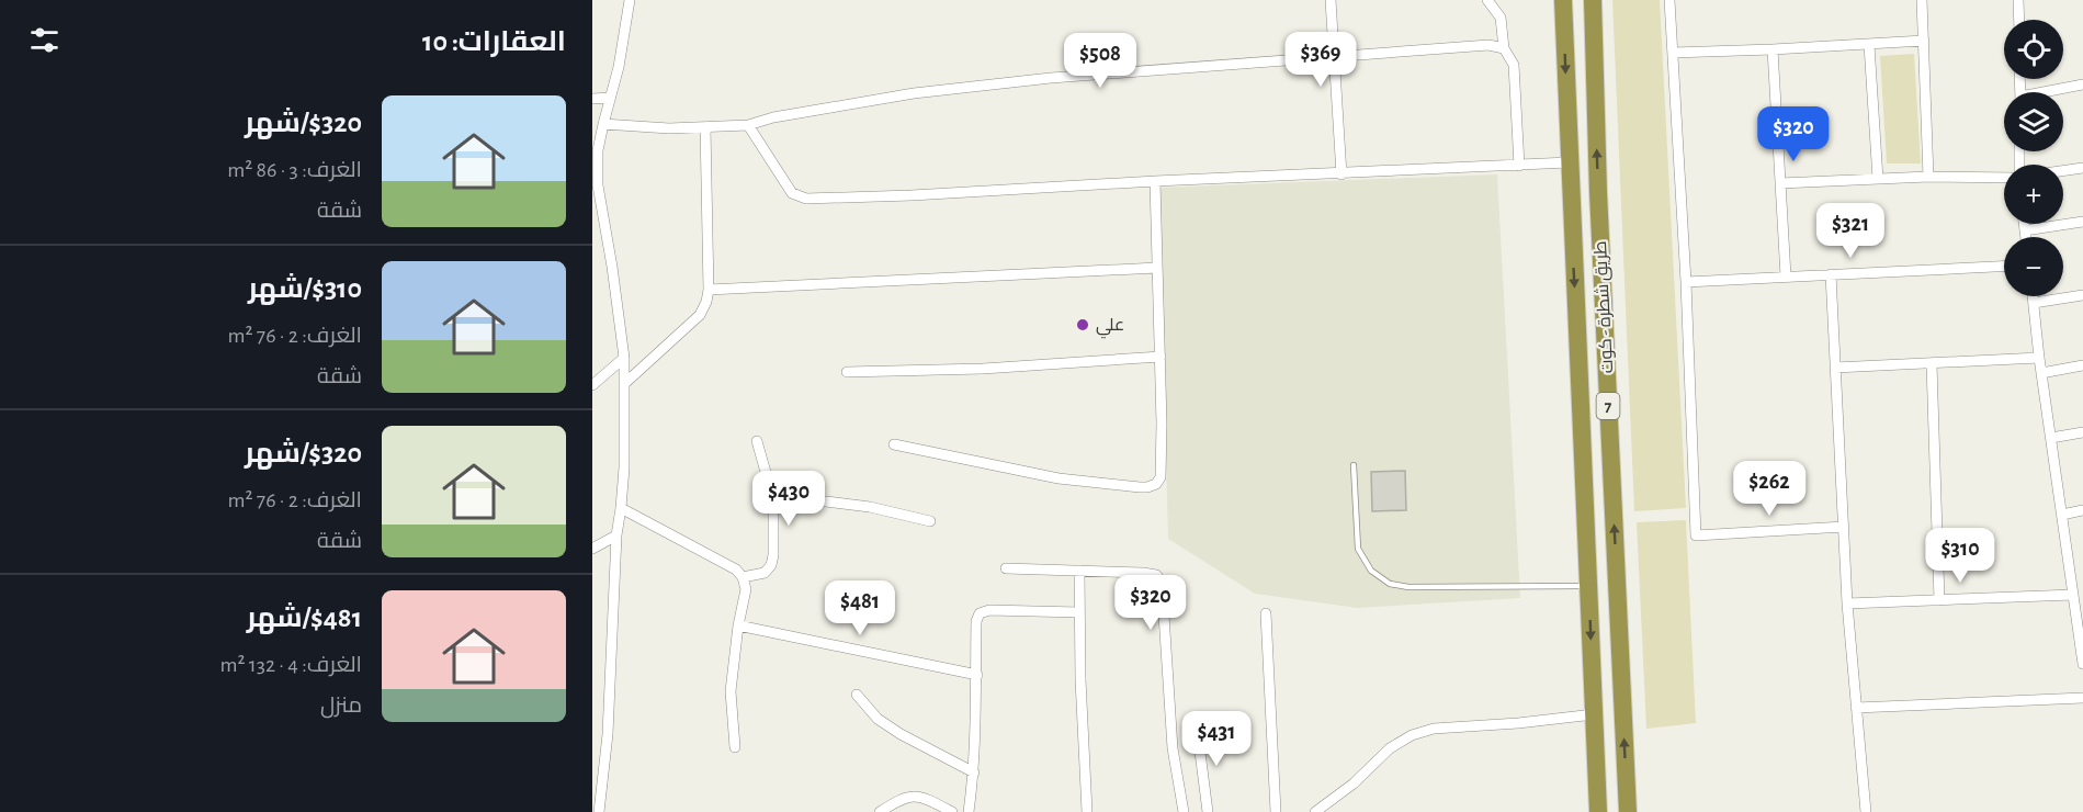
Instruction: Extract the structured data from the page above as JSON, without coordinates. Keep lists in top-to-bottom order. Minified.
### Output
{"streets":{"highway":["طريق شطرة - كوت","7"]},"places":["علي"],"page":{"heading":"العقارات: 10","map_buttons":["+","−"],"price":["$369","$508","$320","$321","$262","$430","$310","$320","$481","$431"],"list":[{"name":"$320/شهر","note":"الغرف: 3 · 86 m² · شقة"},{"name":"$310/شهر","note":"الغرف: 2 · 76 m² · شقة"},{"name":"$320/شهر","note":"الغرف: 2 · 76 m² · شقة"},{"name":"$481/شهر","note":"الغرف: 4 · 132 m² · منزل"}]}}
